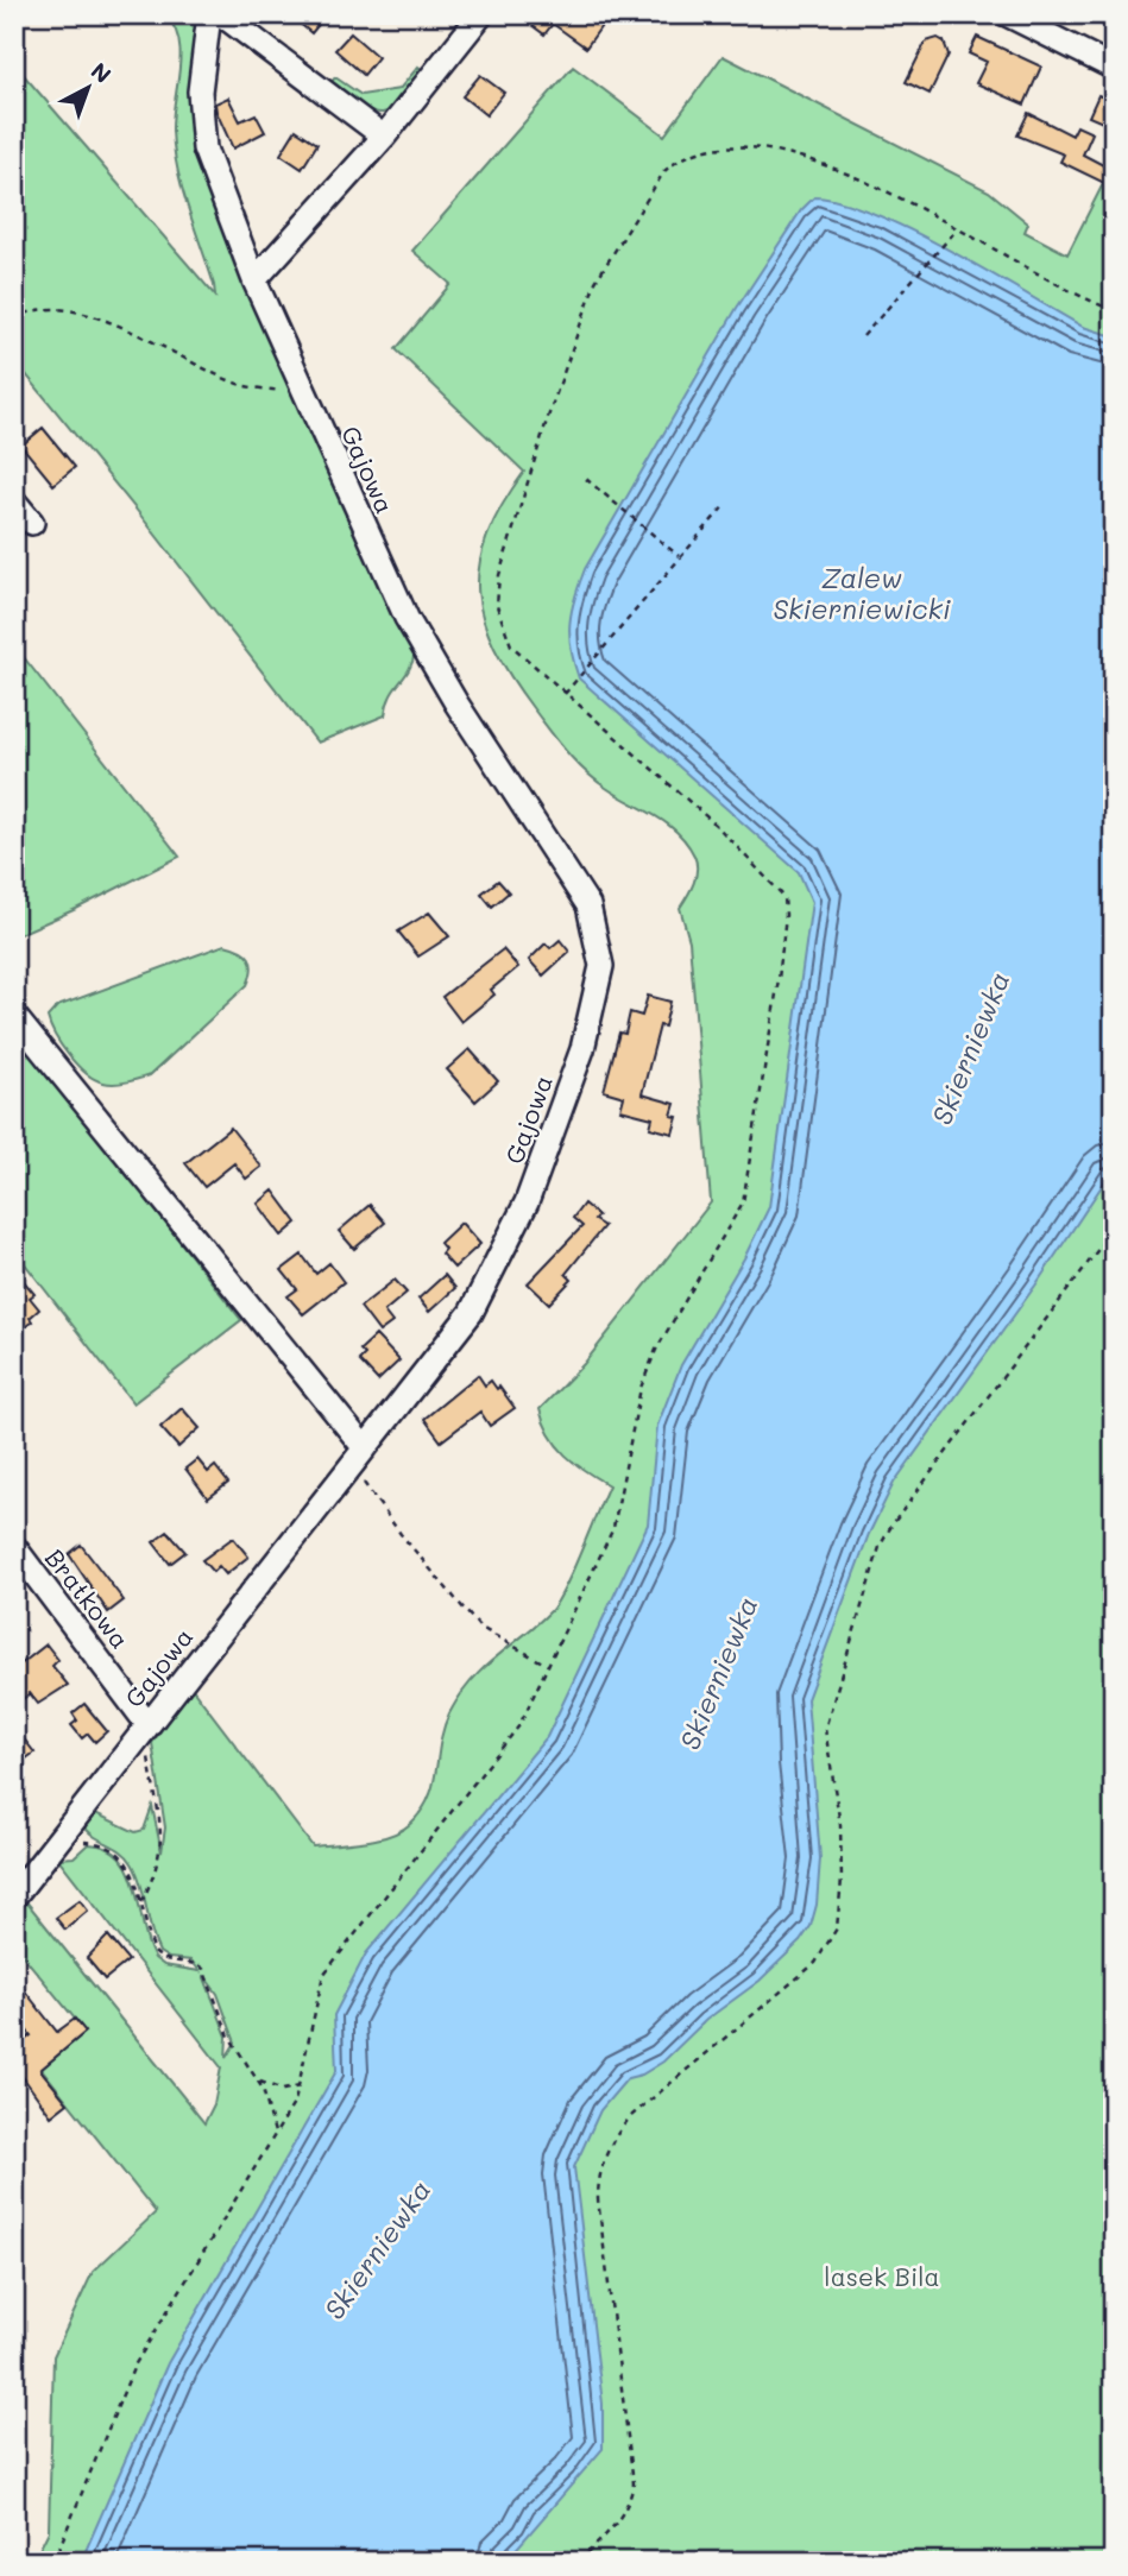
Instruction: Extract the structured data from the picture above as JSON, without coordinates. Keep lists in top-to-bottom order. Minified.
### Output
{"streets":{"street":["Gajowa","Bratkowa"]},"crossings":[["Gajowa","Bratkowa"]],"water":["Zalew Skierniewicki","Skierniewka"],"parks":["lasek Bila"],"north":"top right"}
